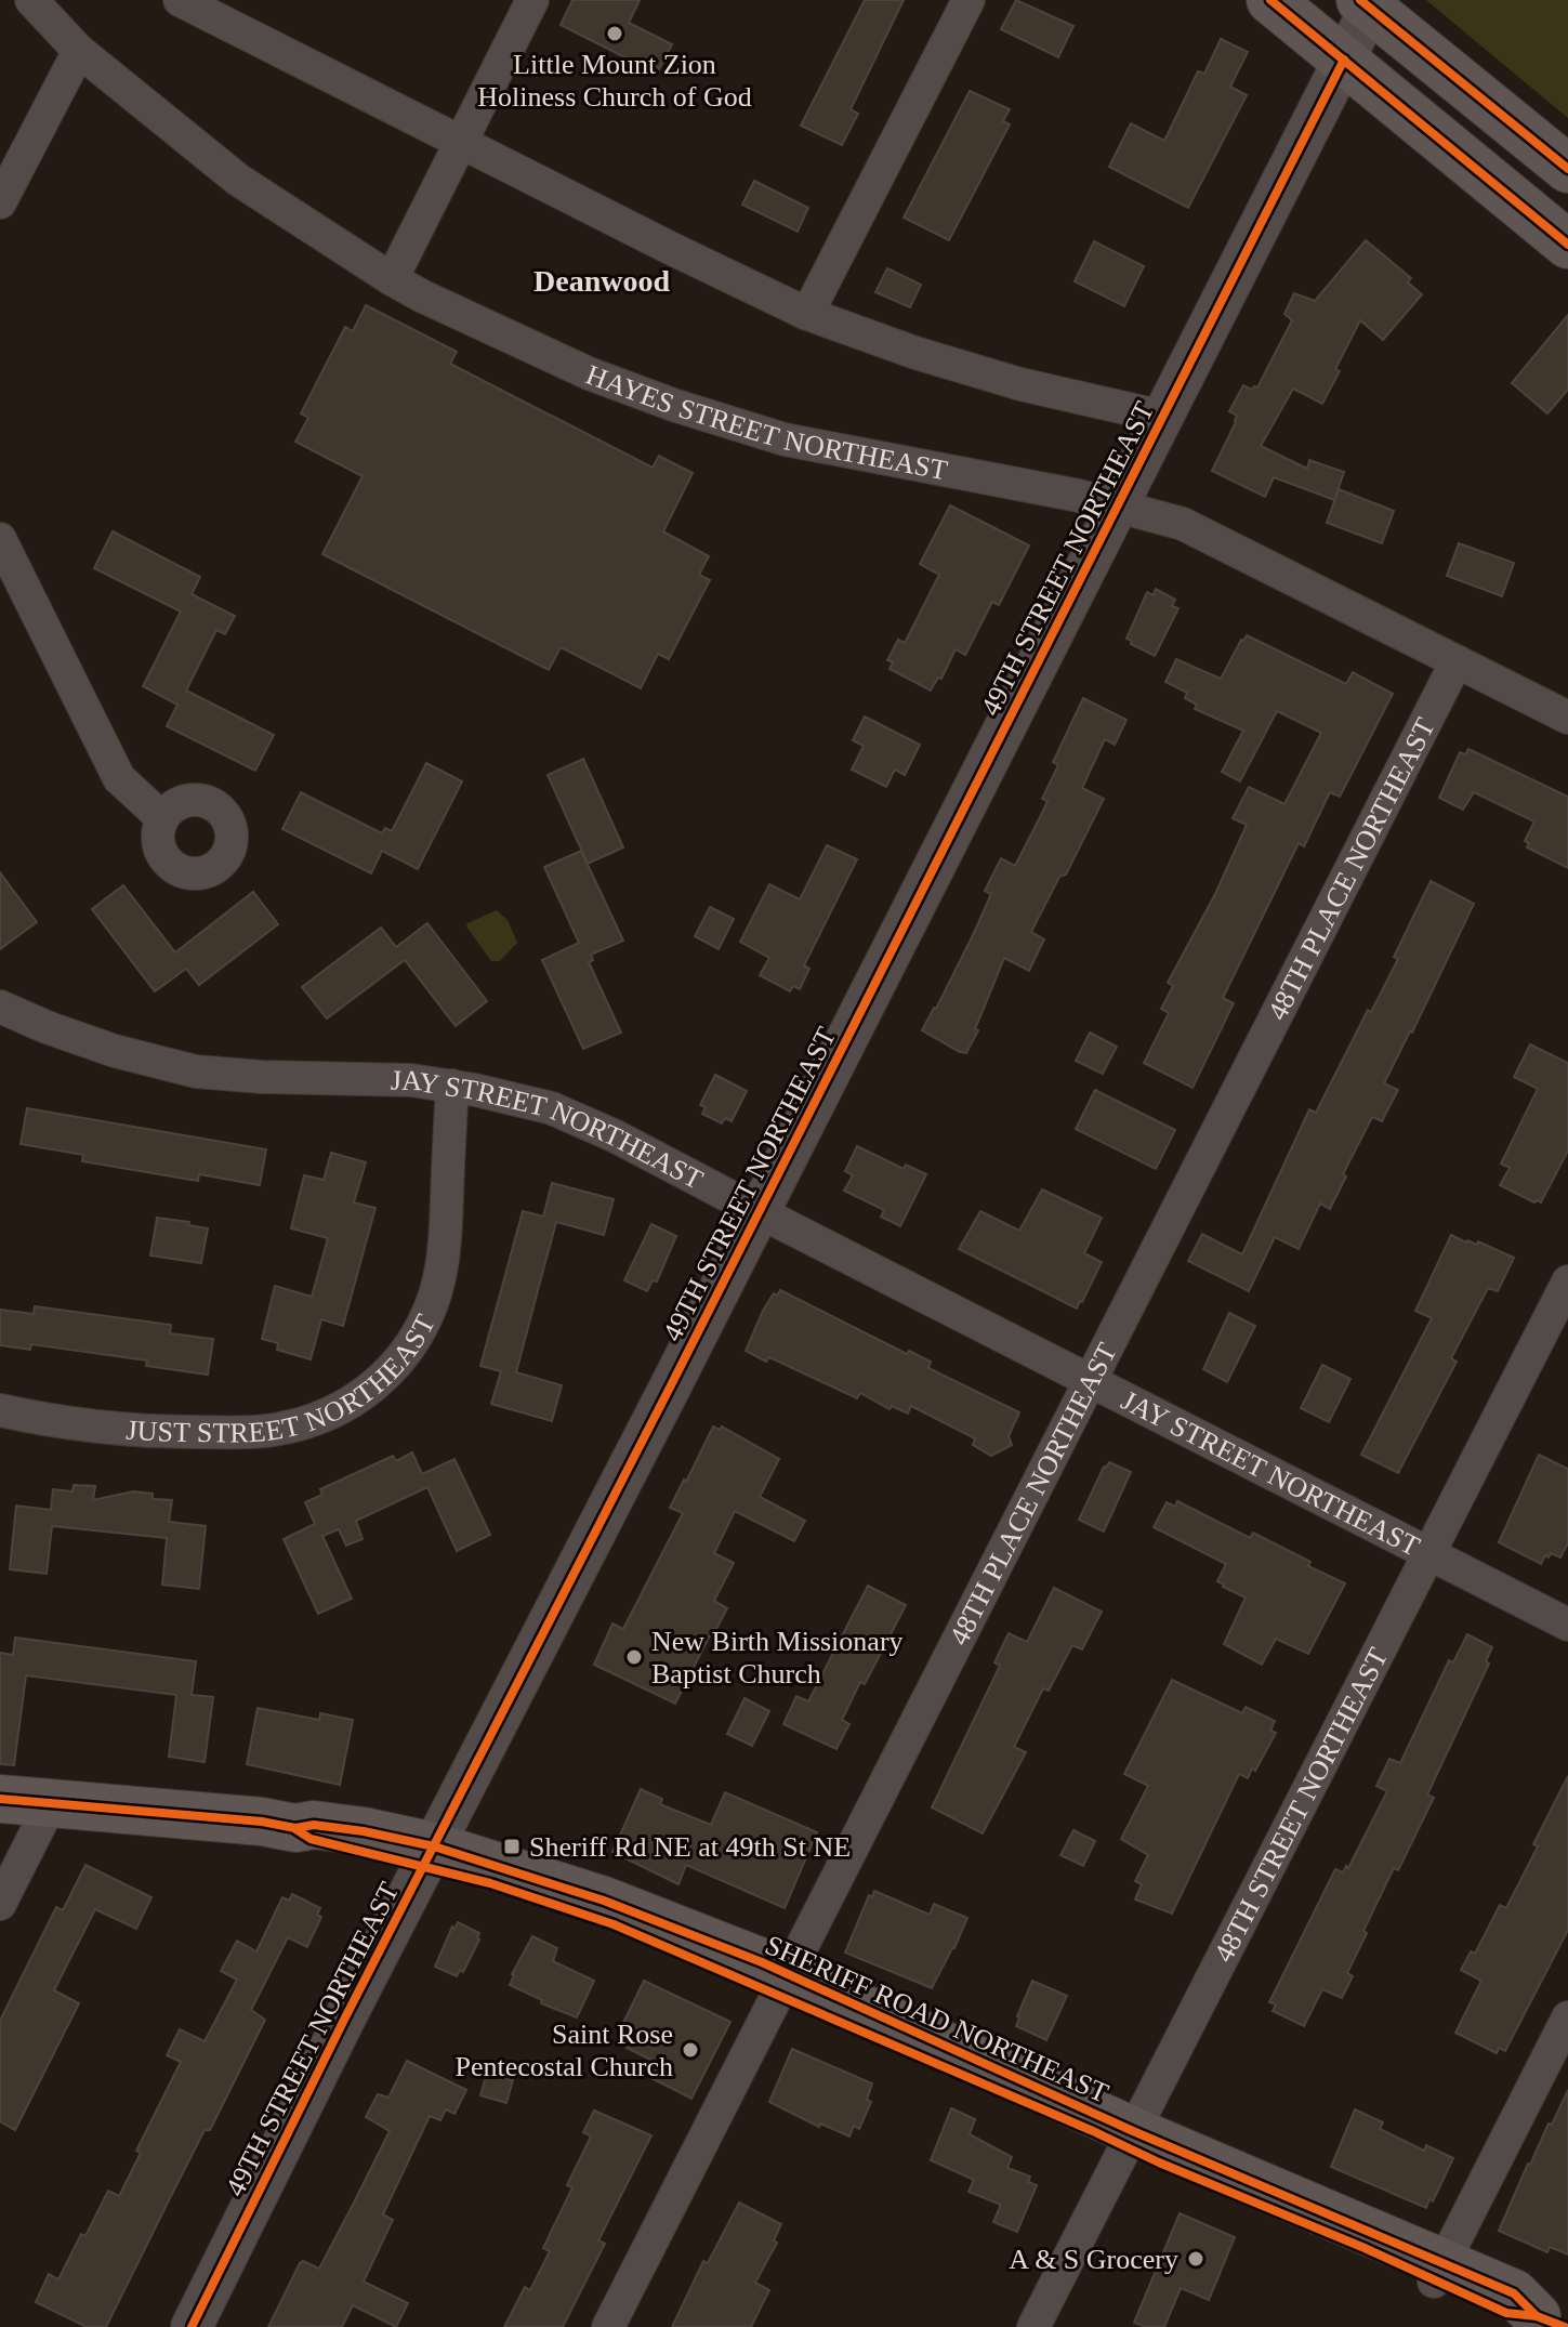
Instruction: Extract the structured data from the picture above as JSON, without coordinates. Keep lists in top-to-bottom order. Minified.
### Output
{"streets":{"main road":["SHERIFF ROAD NORTHEAST"],"street":["HAYES STREET NORTHEAST","49TH STREET NORTHEAST","48TH PLACE NORTHEAST","JAY STREET NORTHEAST","JUST STREET NORTHEAST","48TH STREET NORTHEAST"]},"crossings":[["HAYES STREET NORTHEAST","49TH STREET NORTHEAST"],["HAYES STREET NORTHEAST","48TH PLACE NORTHEAST"],["49TH STREET NORTHEAST","JAY STREET NORTHEAST"],["49TH STREET NORTHEAST","SHERIFF ROAD NORTHEAST"],["48TH PLACE NORTHEAST","JAY STREET NORTHEAST"],["48TH PLACE NORTHEAST","SHERIFF ROAD NORTHEAST"],["JAY STREET NORTHEAST","JUST STREET NORTHEAST"],["JAY STREET NORTHEAST","48TH STREET NORTHEAST"],["48TH STREET NORTHEAST","SHERIFF ROAD NORTHEAST"]],"districts":["Deanwood"],"places":{"other":["Little Mount Zion Holiness Church of God","New Birth Missionary Baptist Church","Saint Rose Pentecostal Church","A & S Grocery"],"transit":["Sheriff Rd NE at 49th St NE"]}}
